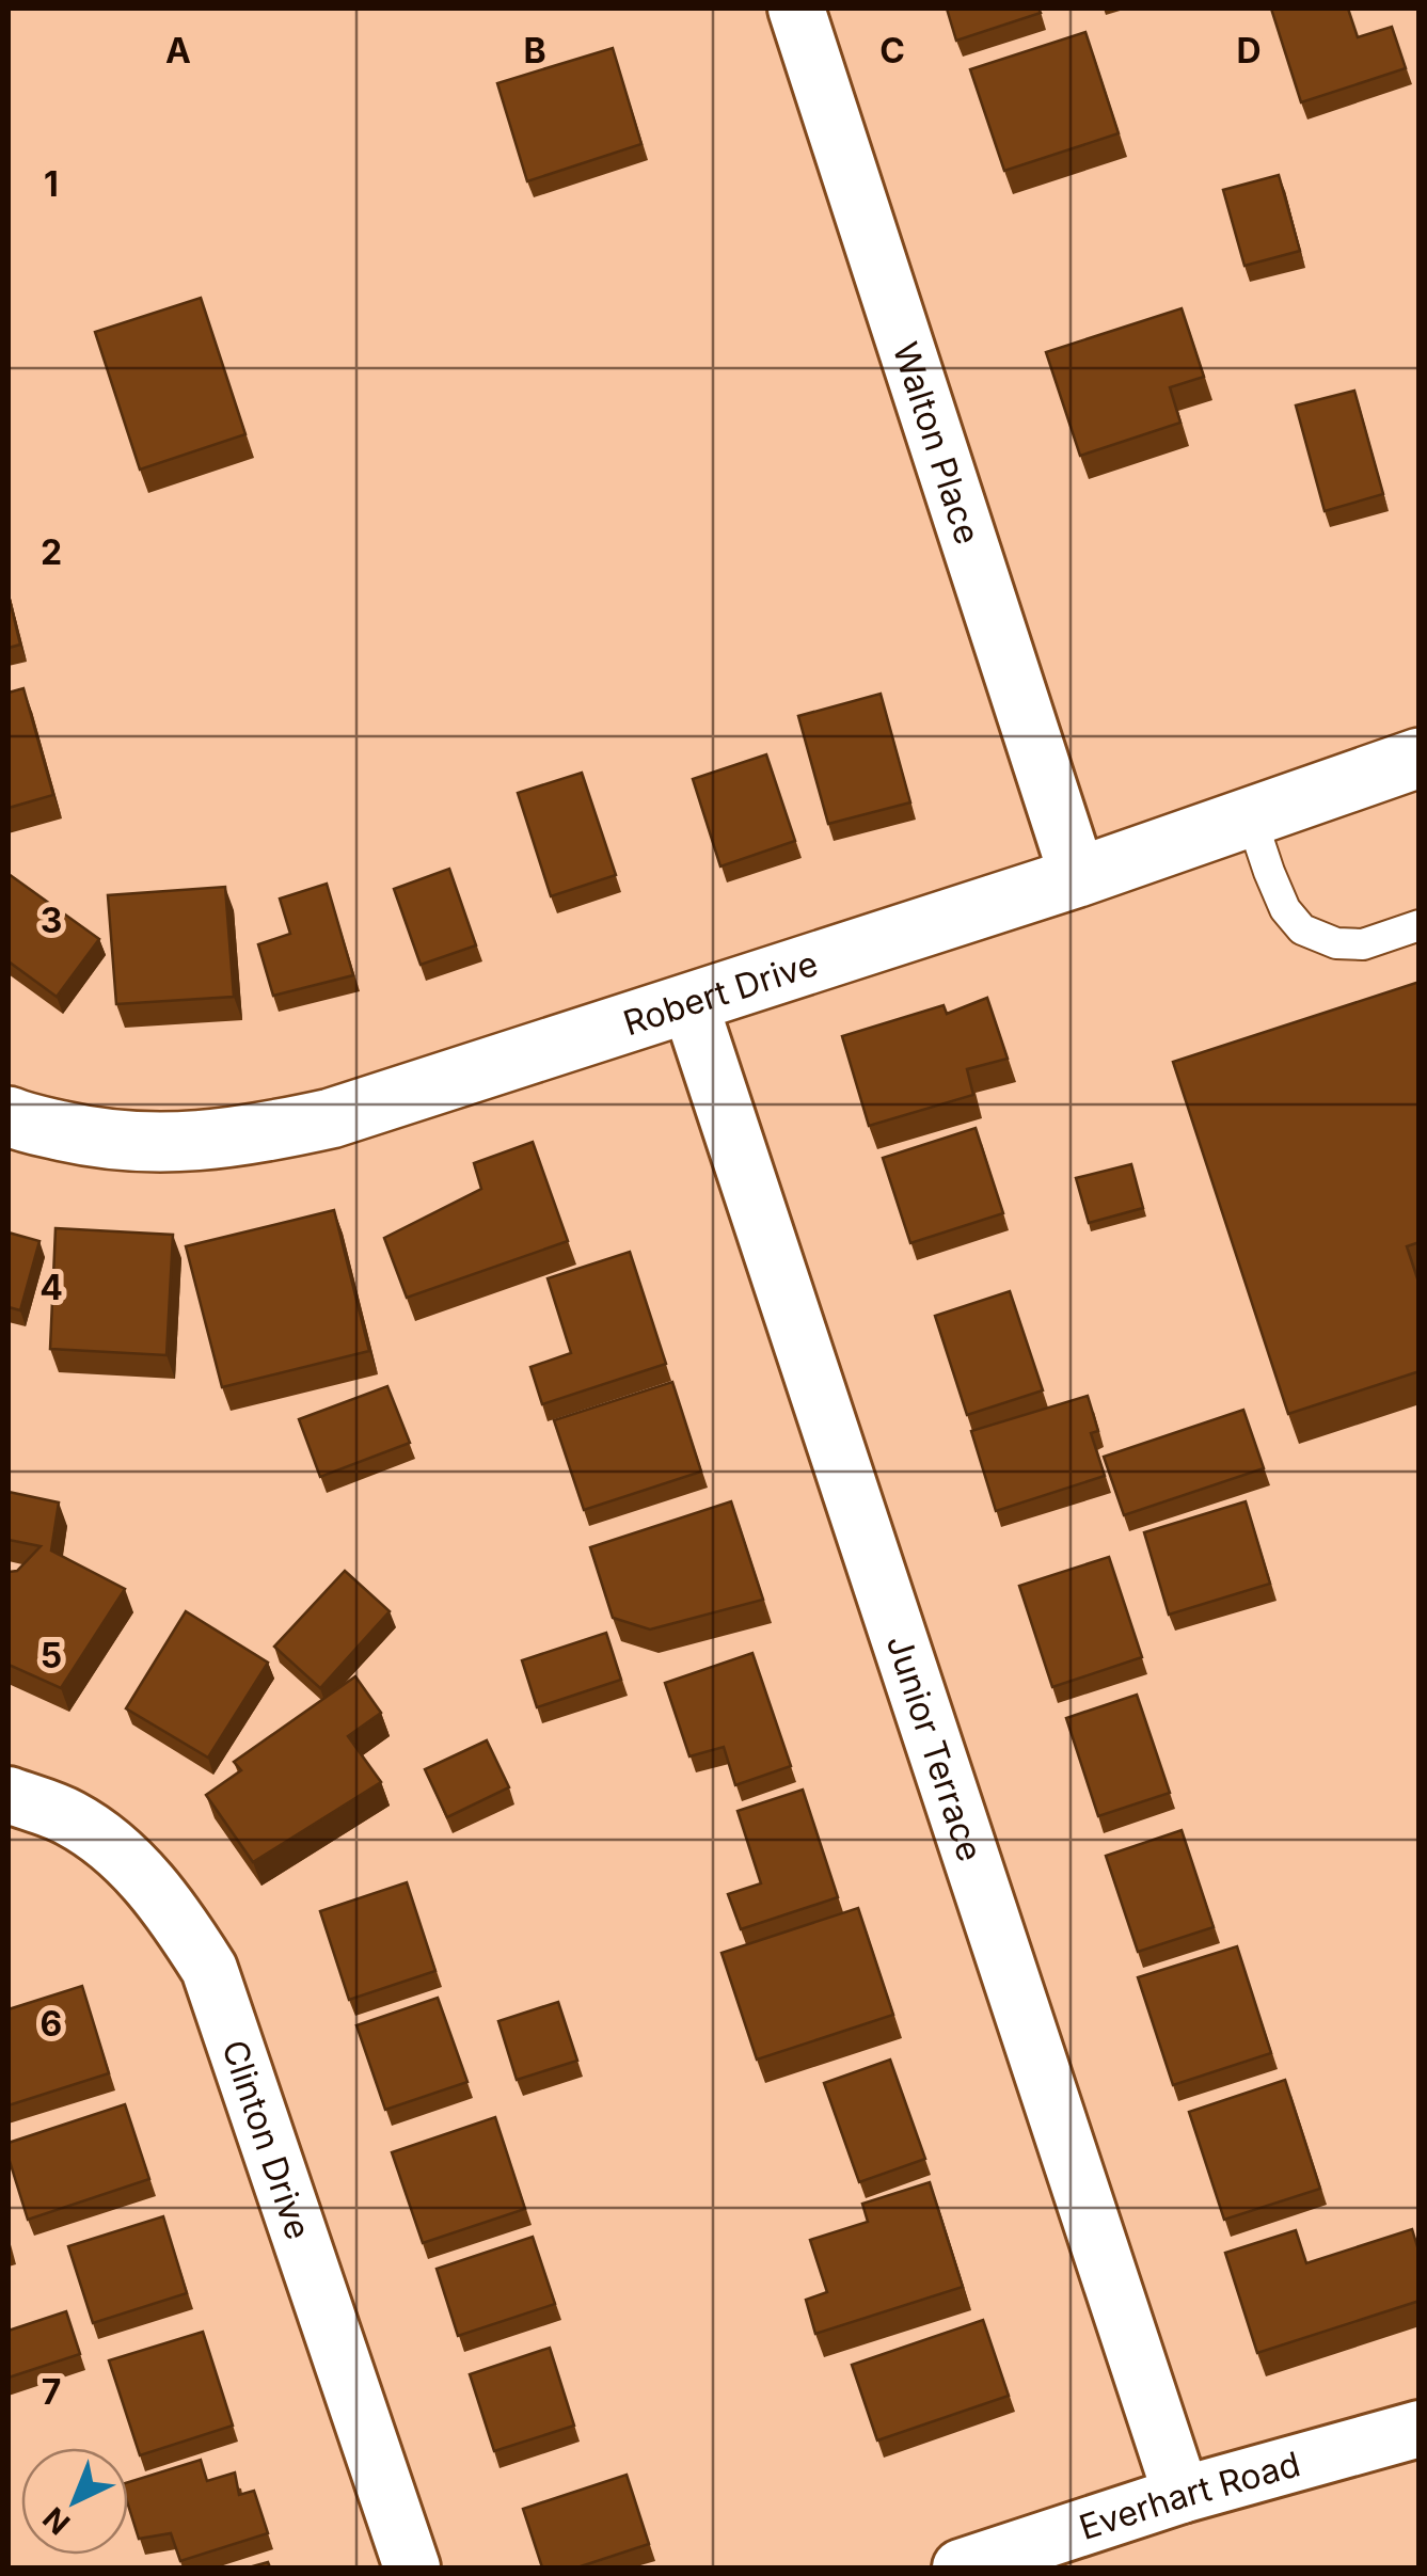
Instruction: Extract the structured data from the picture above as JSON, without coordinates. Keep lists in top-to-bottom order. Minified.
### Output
{"streets":{"street":["Walton Place","Robert Drive","Junior Terrace","Clinton Drive","Everhart Road"]},"crossings":[["Walton Place","Robert Drive"],["Robert Drive","Junior Terrace"],["Junior Terrace","Everhart Road"]],"north":"bottom left","grid":{"columns":["A","B","C","D"],"rows":["1","2","3","4","5","6","7"]}}
